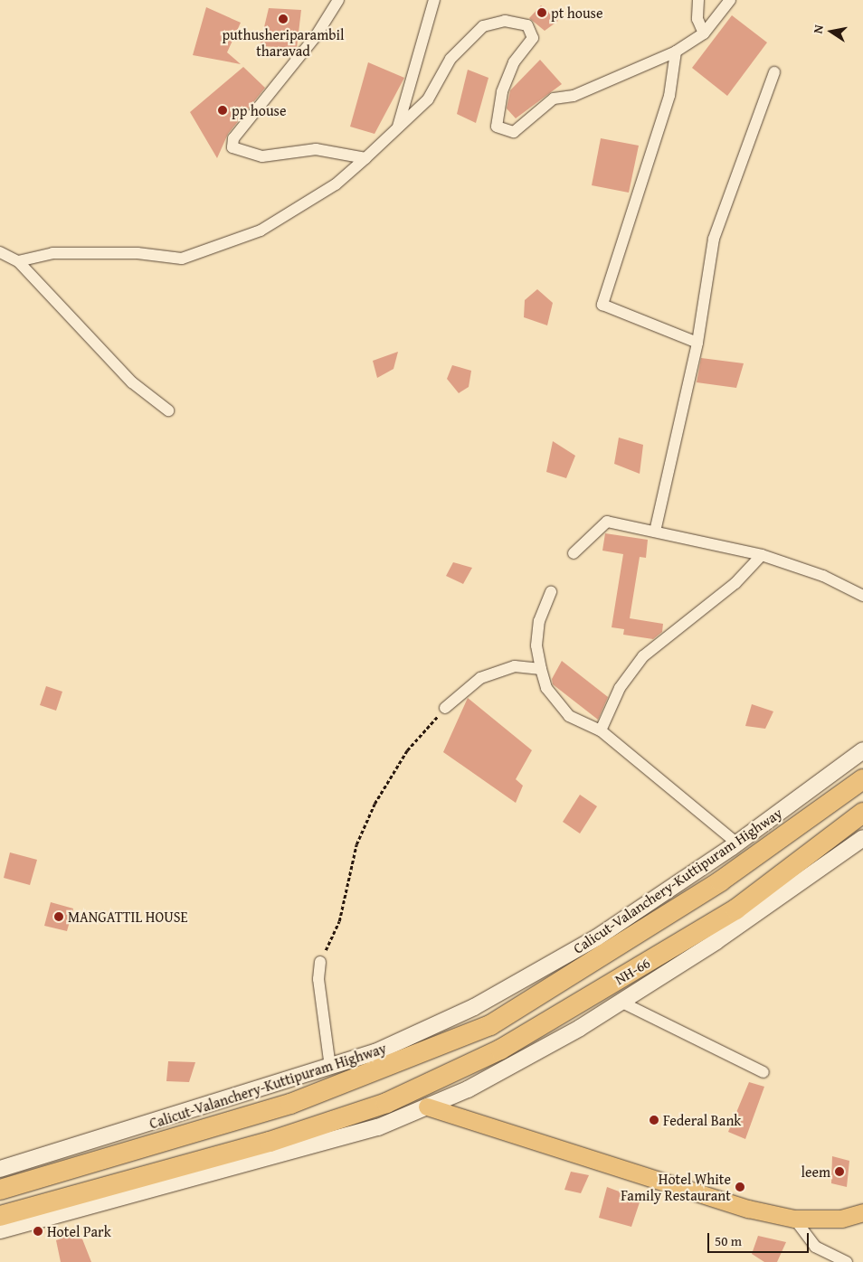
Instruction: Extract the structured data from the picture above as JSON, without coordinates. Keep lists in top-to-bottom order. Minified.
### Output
{"streets":{"highway":["Calicut-Valanchery-Kuttipuram Highway","NH-66"]},"places":["pt house","puthusheriparambil tharavad","pp house","MANGATTIL HOUSE","Federal Bank","leem","Hotel White Family Restaurant","Hotel Park"],"scale_bar":"50 m","north":"left"}
